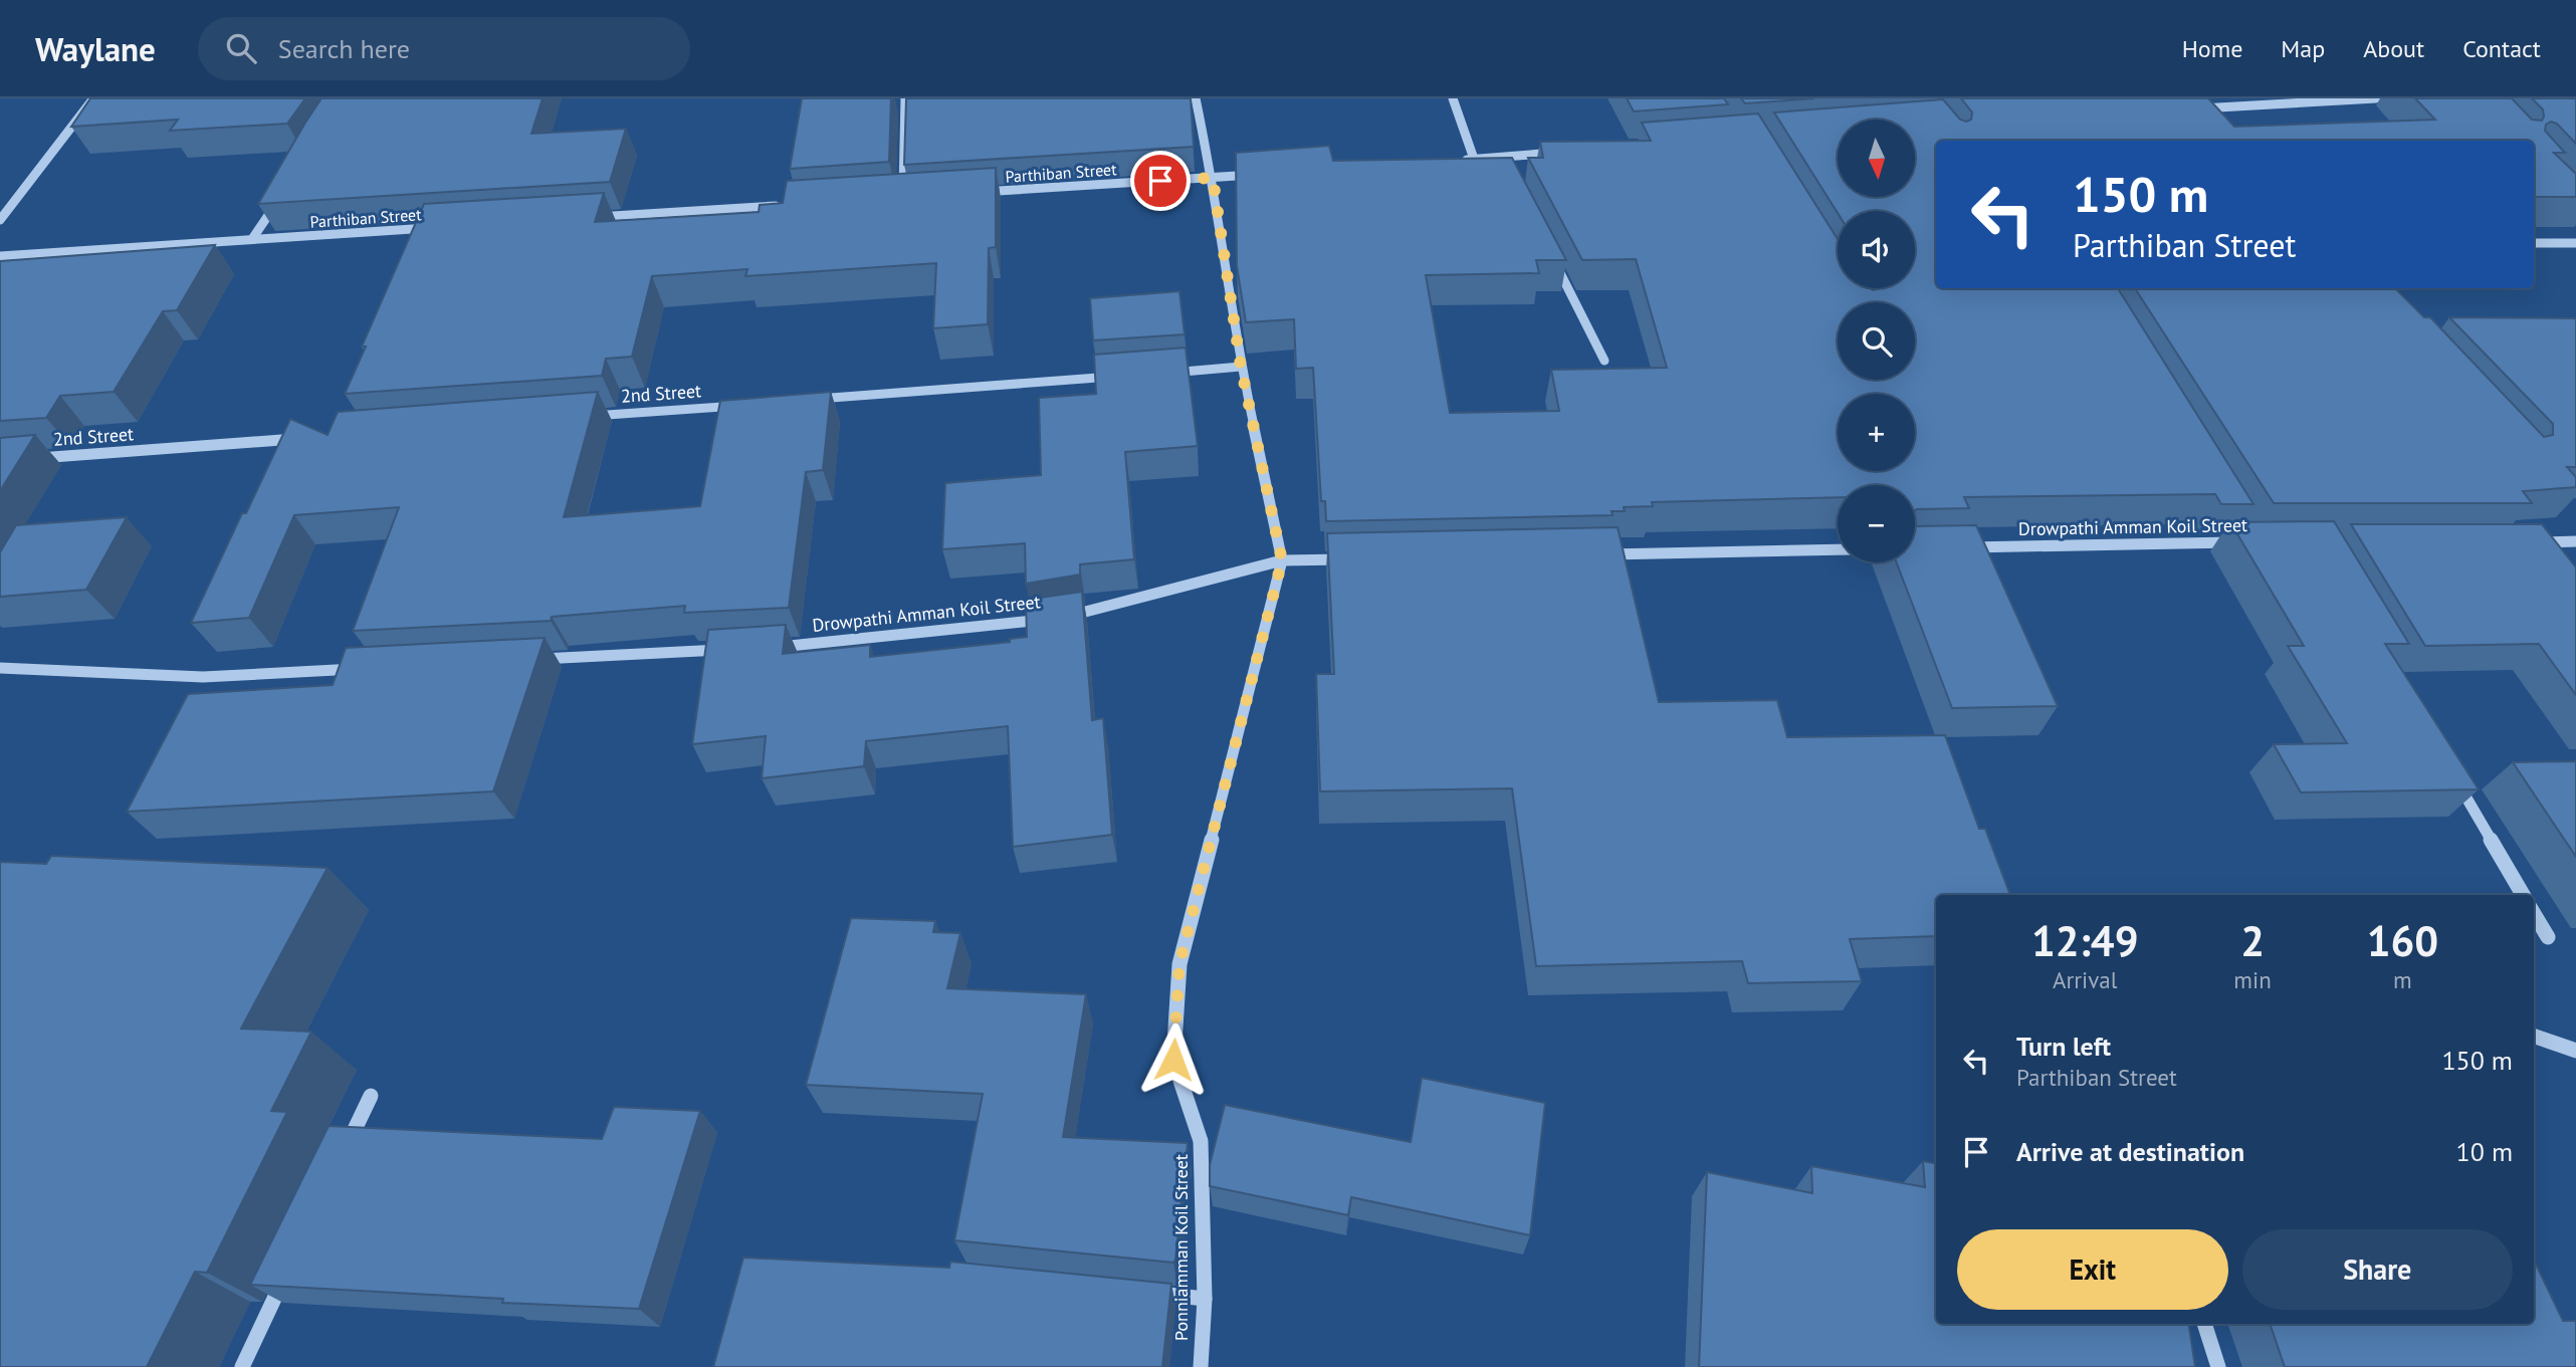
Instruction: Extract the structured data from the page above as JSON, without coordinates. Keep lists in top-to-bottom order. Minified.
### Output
{"streets":{"street":["Parthiban Street","2nd Street","Drowpathi Amman Koil Street","Ponniamman Koil Street"]},"crossings":[["Parthiban Street","Ponniamman Koil Street"],["Drowpathi Amman Koil Street","Ponniamman Koil Street"]],"north":"bottom","page":{"header":"Waylane","search":"Search here","nav":["Home","Map","About","Contact"],"map_buttons":["+","−"],"turn":["150 m","Parthiban Street"],"eta":["12:49","Arrival","2","min","160","m"],"list":[{"name":"Turn left","note":"Parthiban Street","value":"150 m"},{"name":"Arrive at destination","value":"10 m"}],"buttons":["Exit","Share"]}}
